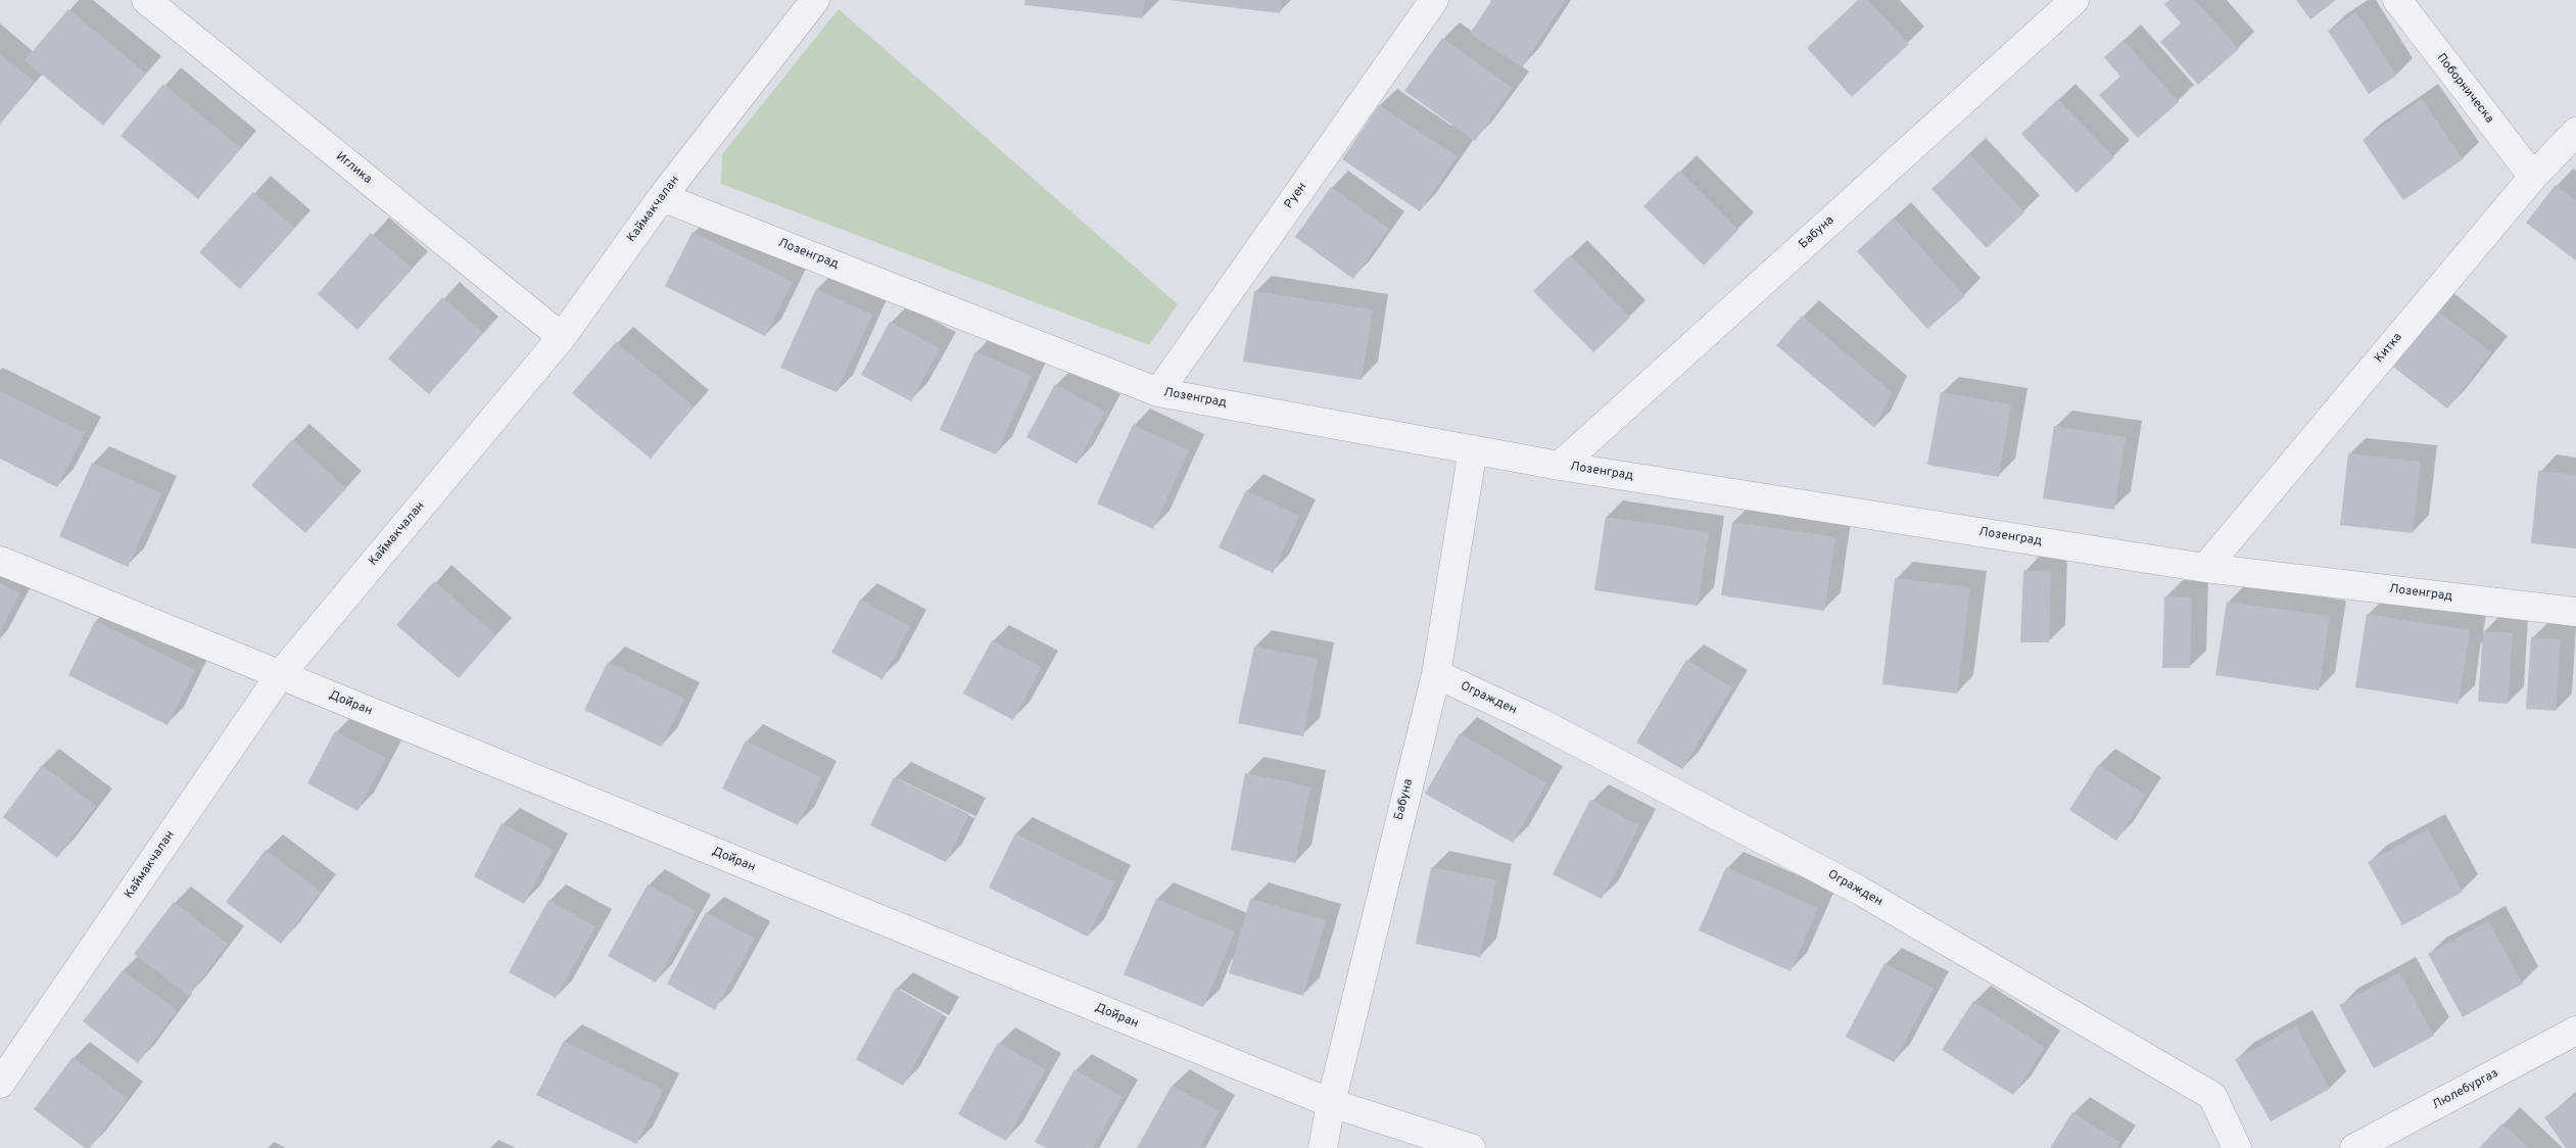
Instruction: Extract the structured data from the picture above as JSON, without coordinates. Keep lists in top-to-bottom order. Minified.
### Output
{"streets":{"street":["Поборническа","Иглика","Руен","Каймакчалан","Бабуна","Лозенград","Китка","Огражден","Дойран","Люлебургаз"]},"crossings":[["Поборническа","Китка"],["Иглика","Каймакчалан"],["Руен","Лозенград"],["Каймакчалан","Лозенград"],["Каймакчалан","Дойран"],["Бабуна","Лозенград"],["Бабуна","Огражден"],["Бабуна","Дойран"],["Лозенград","Китка"]]}
